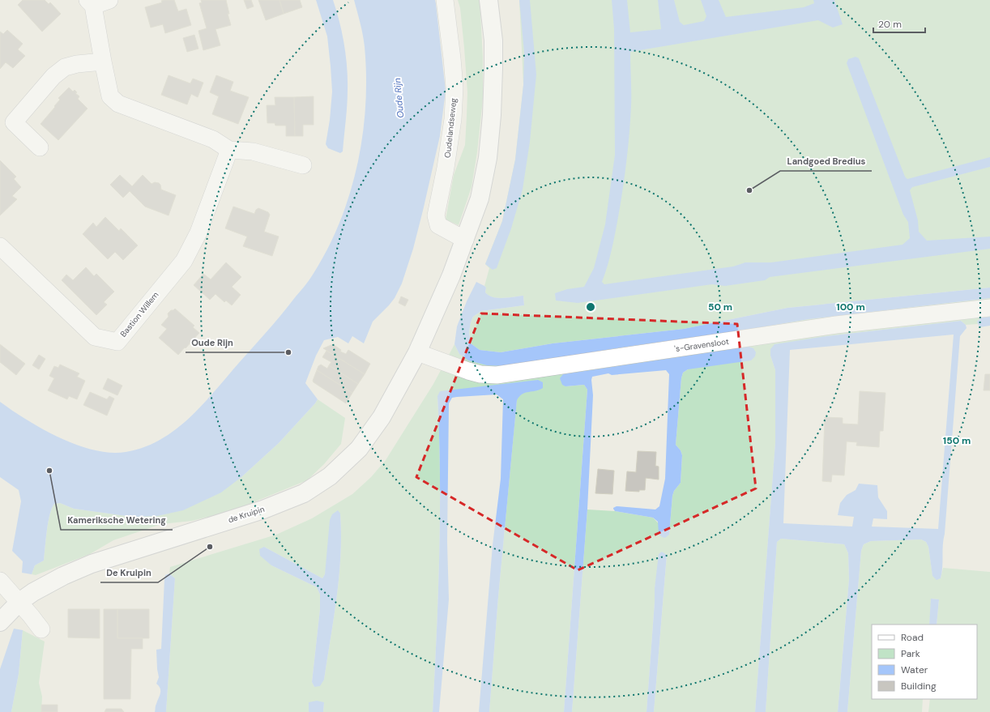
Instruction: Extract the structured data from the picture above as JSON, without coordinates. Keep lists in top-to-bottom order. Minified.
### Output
{"streets":{"main road":["de Kruipin"],"street":["Oudelandseweg","Bastion Willem","'s-Gravensloot"]},"crossings":[["'s-Gravensloot","de Kruipin"]],"water":["Oude Rijn"],"places":["Landgoed Bredius","Oude Rijn","Kameriksche Wetering","De Kruipin"],"legend":["Road","Park","Water","Building"],"scale_bar":"20 m","rings":["50 m","100 m","150 m"]}
